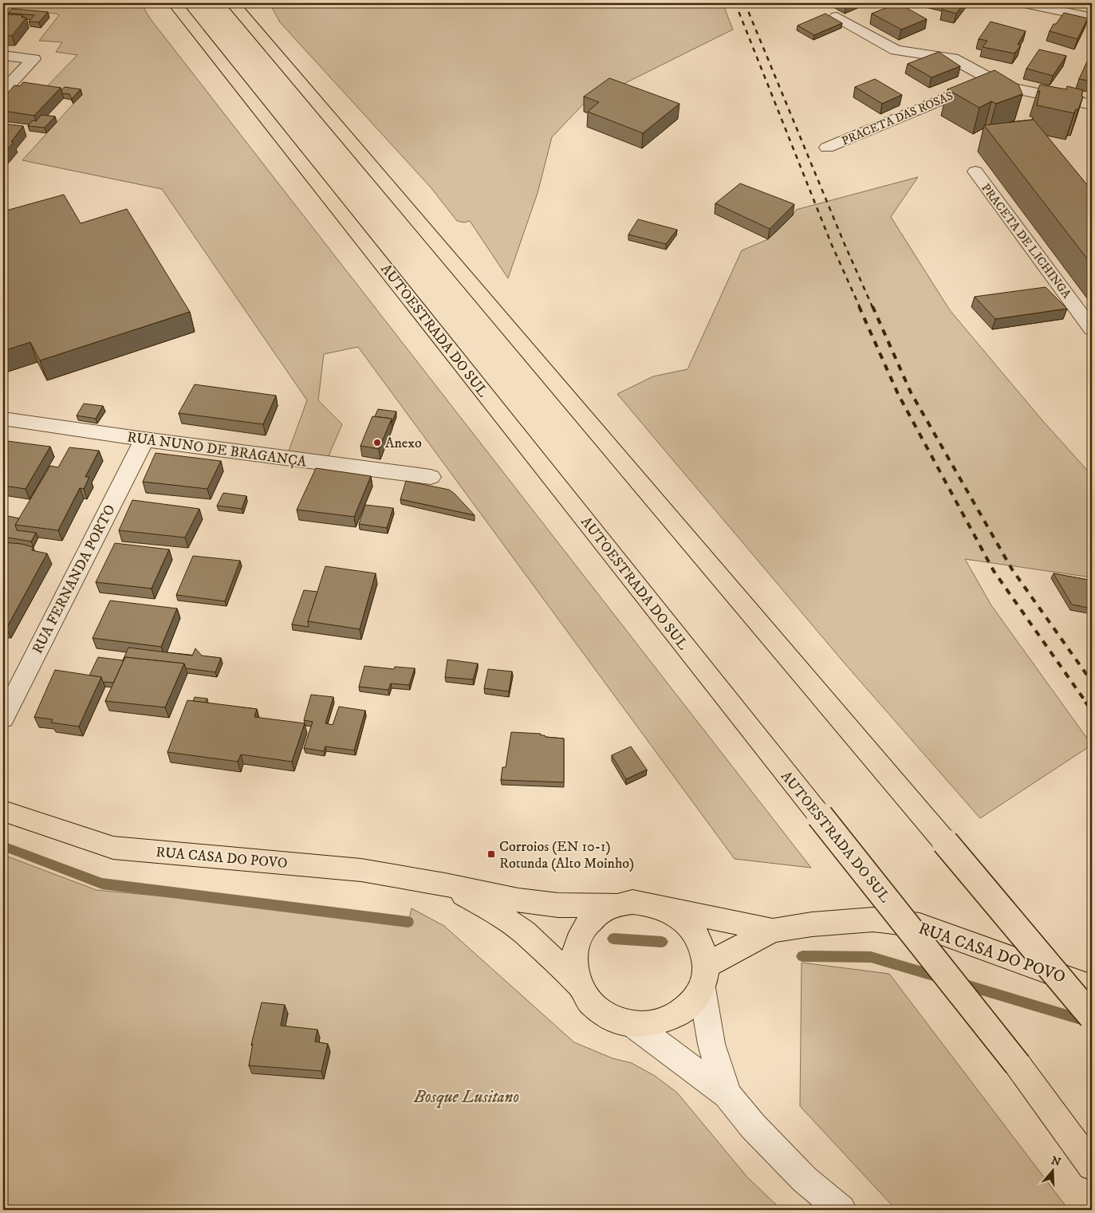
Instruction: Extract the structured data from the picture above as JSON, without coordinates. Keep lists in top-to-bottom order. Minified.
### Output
{"streets":{"main road":["AUTOESTRADA DO SUL","RUA CASA DO POVO"],"street":["PRACETA DAS ROSAS","PRACETA DE LICHINGA","RUA NUNO DE BRAGANÇA","RUA FERNANDA PORTO"]},"crossings":[["RUA NUNO DE BRAGANÇA","RUA FERNANDA PORTO"]],"parks":["Bosque Lusitano"],"places":{"other":["Anexo"],"transit":["Corroios (EN 10-1) Rotunda (Alto Moinho)"]},"north":"top"}
